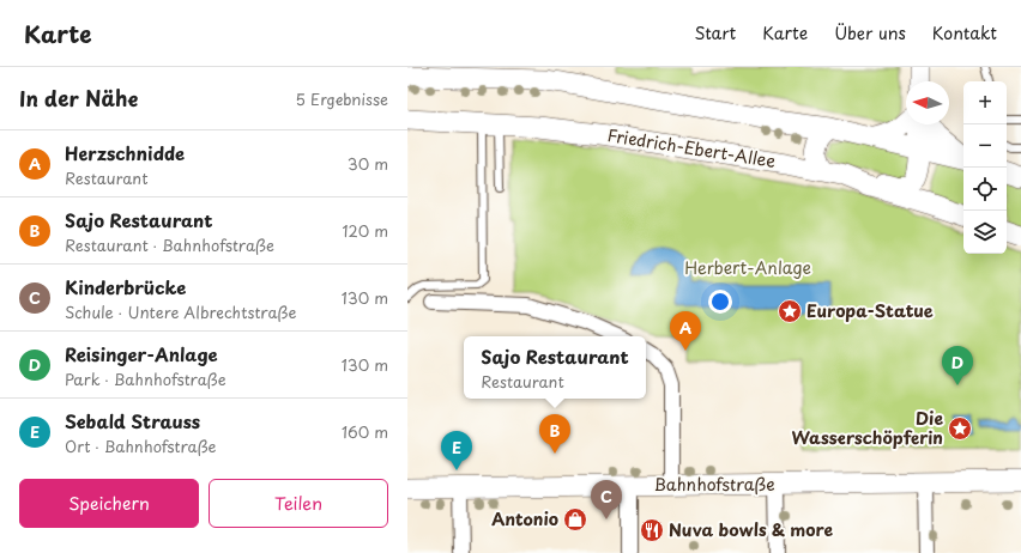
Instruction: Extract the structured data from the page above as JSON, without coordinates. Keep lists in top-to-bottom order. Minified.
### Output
{"streets":{"street":["Friedrich-Ebert-Allee","Bahnhofstraße"]},"parks":["Herbert-Anlage"],"places":{"place":["Europa-Statue","Die Wasserschöpferin"],"shop":["Antonio"],"restaurant":["Nuva bowls & more"]},"north":"left","page":{"header":"Karte","nav":["Start","Karte","Über uns","Kontakt"],"heading":["In der Nähe","5 Ergebnisse"],"map_buttons":["+","−"],"list":[{"mark":"A","name":"Herzschnidde","note":"Restaurant","value":"30 m"},{"mark":"B","name":"Sajo Restaurant","note":"Restaurant · Bahnhofstraße","value":"120 m"},{"mark":"C","name":"Kinderbrücke","note":"Schule · Untere Albrechtstraße","value":"130 m"},{"mark":"D","name":"Reisinger-Anlage","note":"Park · Bahnhofstraße","value":"130 m"},{"mark":"E","name":"Sebald Strauss","note":"Ort · Bahnhofstraße","value":"160 m"}],"pins":["A","D","B","E","C"],"popup":["Sajo Restaurant","Restaurant"],"buttons":["Speichern","Teilen"]}}
